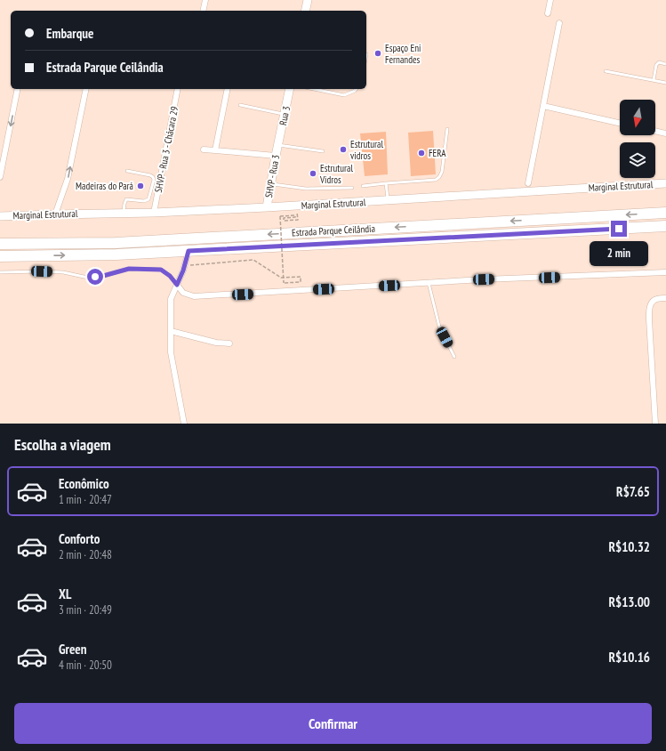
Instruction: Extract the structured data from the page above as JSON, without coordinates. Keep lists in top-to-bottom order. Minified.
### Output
{"streets":{"highway":["Estrada Parque Ceilândia"],"main road":["Rua 3","SHVP - Rua 3","Marginal Estrutural"],"street":["SHVP - Rua 3 - Chácara 29"]},"crossings":[["Rua 3","SHVP - Rua 3"],["SHVP - Rua 3 - Chácara 29","Marginal Estrutural"],["SHVP - Rua 3","Marginal Estrutural"]],"places":["Espaço Eni Fernandes","Estrutural vidros","FERA","Estrutural Vidros","Madeiras do Pará"],"north":"bottom","page":{"banner":["Embarque","Estrada Parque Ceilândia"],"bubble":"2 min","heading":"Escolha a viagem","list":[{"name":"Econômico","note":"1 min · 20:47","value":"R$7.65"},{"name":"Conforto","note":"2 min · 20:48","value":"R$10.32"},{"name":"XL","note":"3 min · 20:49","value":"R$13.00"},{"name":"Green","note":"4 min · 20:50","value":"R$10.16"}],"buttons":"Confirmar"}}
